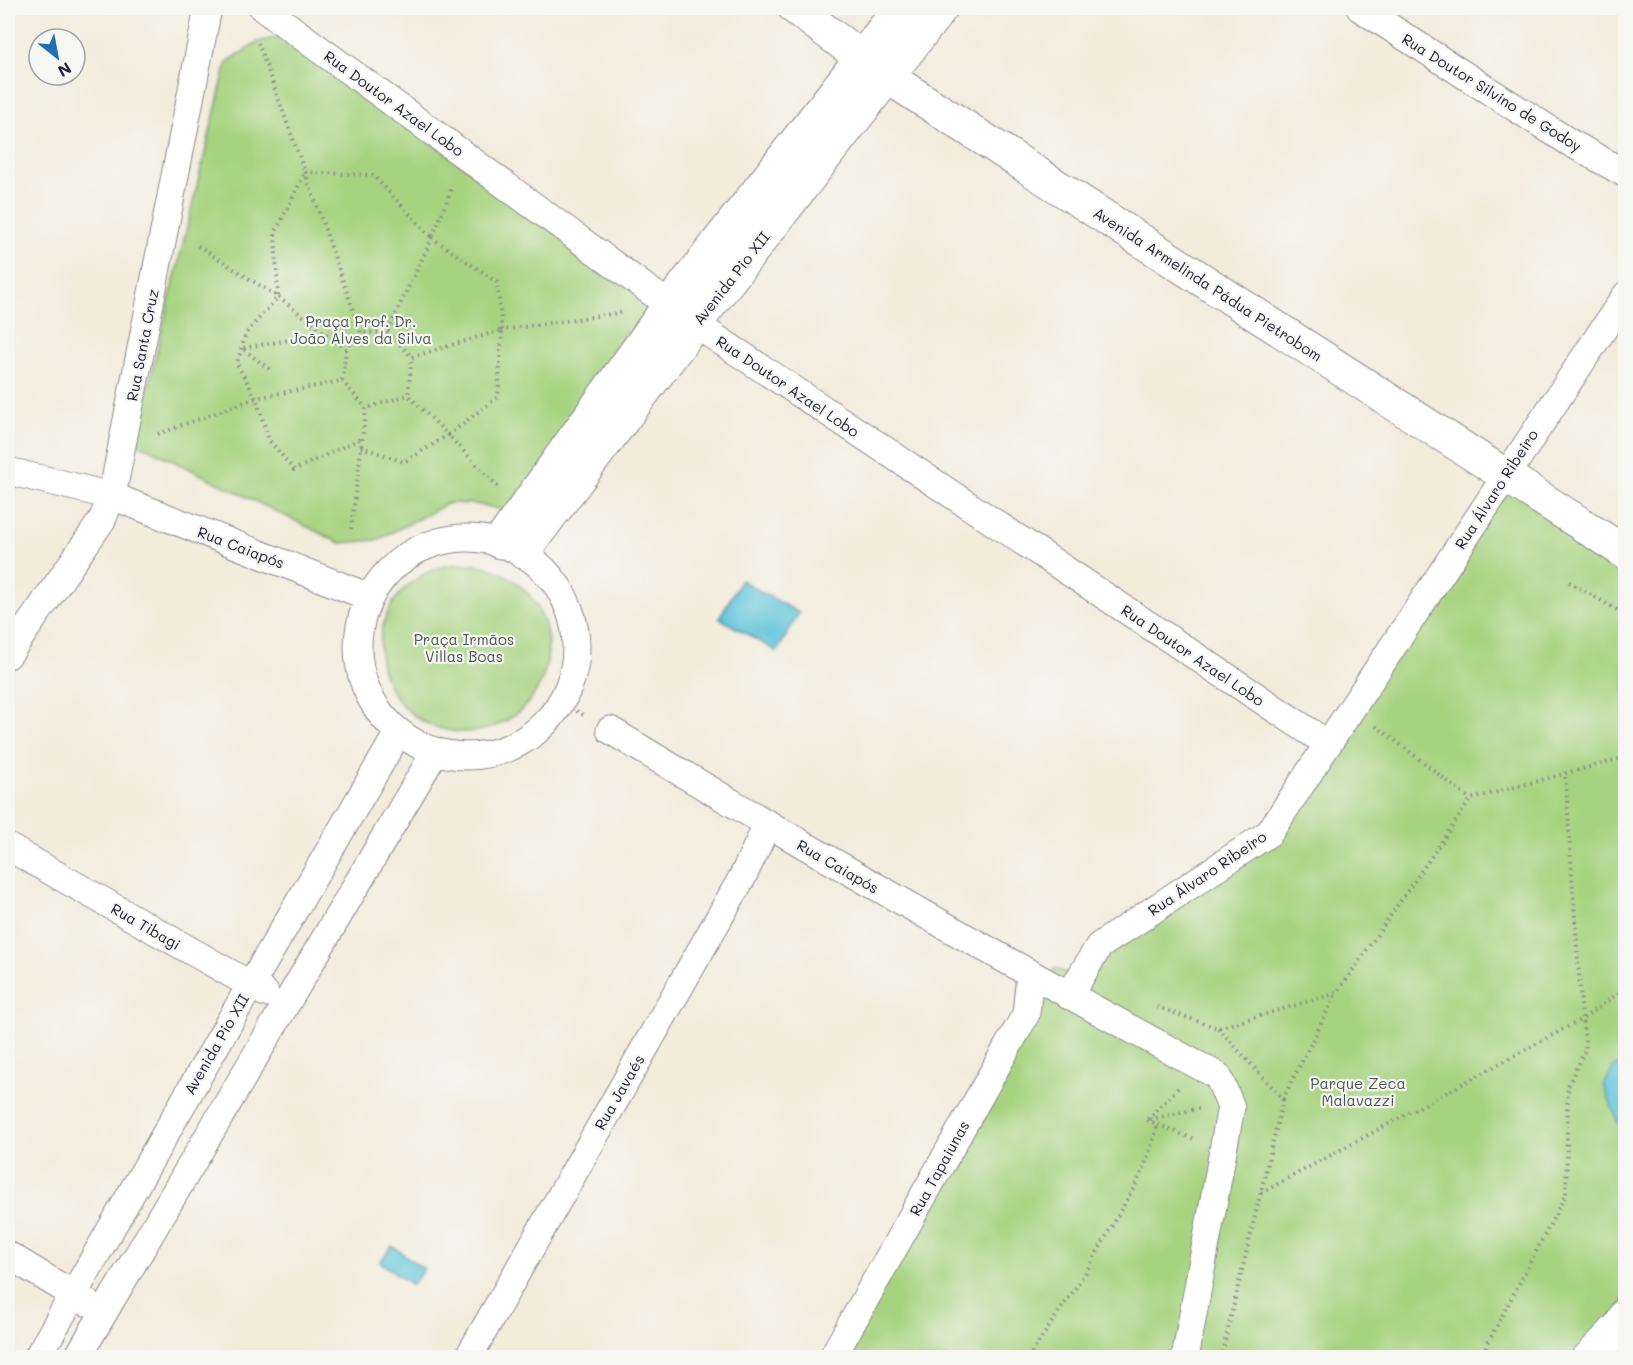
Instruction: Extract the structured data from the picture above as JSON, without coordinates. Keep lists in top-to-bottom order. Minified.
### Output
{"streets":{"street":["Rua Doutor Silvino de Godoy","Rua Doutor Azael Lobo","Avenida Pio XII","Avenida Armelinda Pádua Pietrobom","Rua Santa Cruz","Rua Álvaro Ribeiro","Rua Caiapós","Rua Tibagi","Rua Javaés","Rua Tapaiunas"]},"crossings":[["Rua Doutor Azael Lobo","Avenida Pio XII"],["Rua Doutor Azael Lobo","Rua Álvaro Ribeiro"],["Avenida Pio XII","Avenida Armelinda Pádua Pietrobom"],["Avenida Pio XII","Rua Tibagi"],["Avenida Armelinda Pádua Pietrobom","Rua Álvaro Ribeiro"],["Rua Santa Cruz","Rua Caiapós"],["Rua Álvaro Ribeiro","Rua Caiapós"],["Rua Caiapós","Rua Javaés"],["Rua Caiapós","Rua Tapaiunas"]],"parks":["Praça Prof. Dr. João Alves da Silva","Praça Irmãos Villas Boas","Parque Zeca Malavazzi"],"north":"bottom right"}
